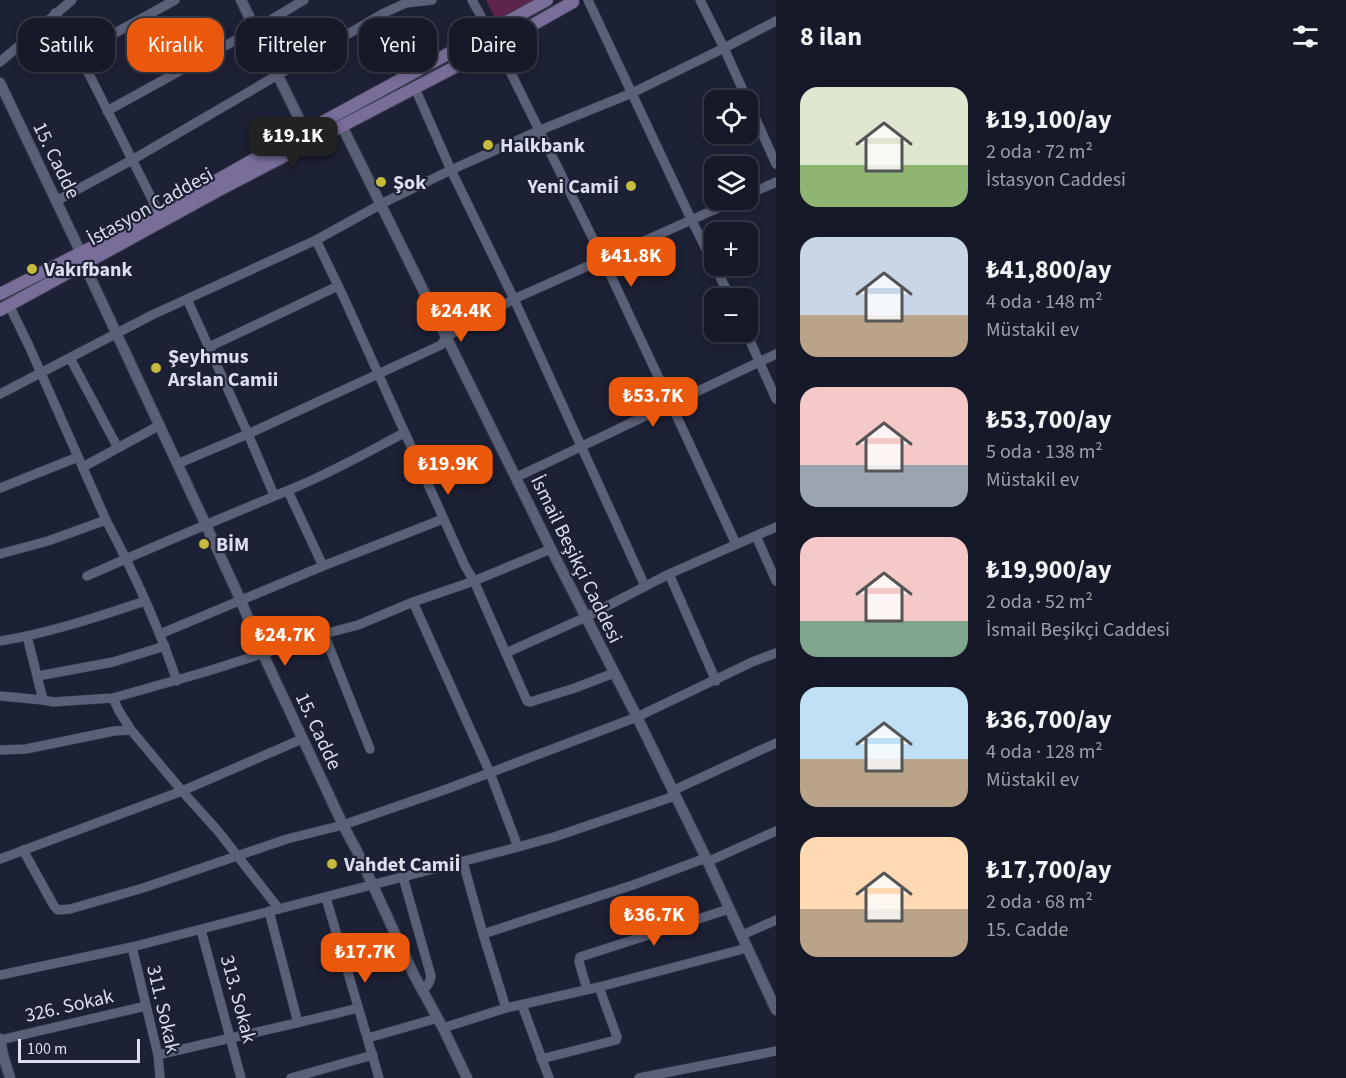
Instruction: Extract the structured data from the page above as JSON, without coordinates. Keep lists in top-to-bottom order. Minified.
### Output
{"streets":{"main road":["İstasyon Caddesi"],"street":["15. Cadde","İsmail Beşikçi Caddesi","313. Sokak","326. Sokak","311. Sokak"]},"crossings":[["15. Cadde","İstasyon Caddesi"],["İstasyon Caddesi","İsmail Beşikçi Caddesi"],["326. Sokak","311. Sokak"]],"places":["Halkbank","Şok","Yeni Camiİ","Vakıfbank","Şeyhmus Arslan Camii","BİM","Vahdet Camiİ"],"scale_bar":"100 m","page":{"heading":"8 ilan","chip":["Satılık","Kiralık","Filtreler","Yeni","Daire"],"list":[{"name":"₺19,100/ay","note":"2 oda · 72 m² · İstasyon Caddesi"},{"name":"₺41,800/ay","note":"4 oda · 148 m² · Müstakil ev"},{"name":"₺53,700/ay","note":"5 oda · 138 m² · Müstakil ev"},{"name":"₺19,900/ay","note":"2 oda · 52 m² · İsmail Beşikçi Caddesi"},{"name":"₺36,700/ay","note":"4 oda · 128 m² · Müstakil ev"},{"name":"₺17,700/ay","note":"2 oda · 68 m² · 15. Cadde"}],"map_buttons":["+","−"],"price":["₺19.1K","₺41.8K","₺24.4K","₺53.7K","₺19.9K","₺24.7K","₺36.7K","₺17.7K"],"scale":"100 m"}}
